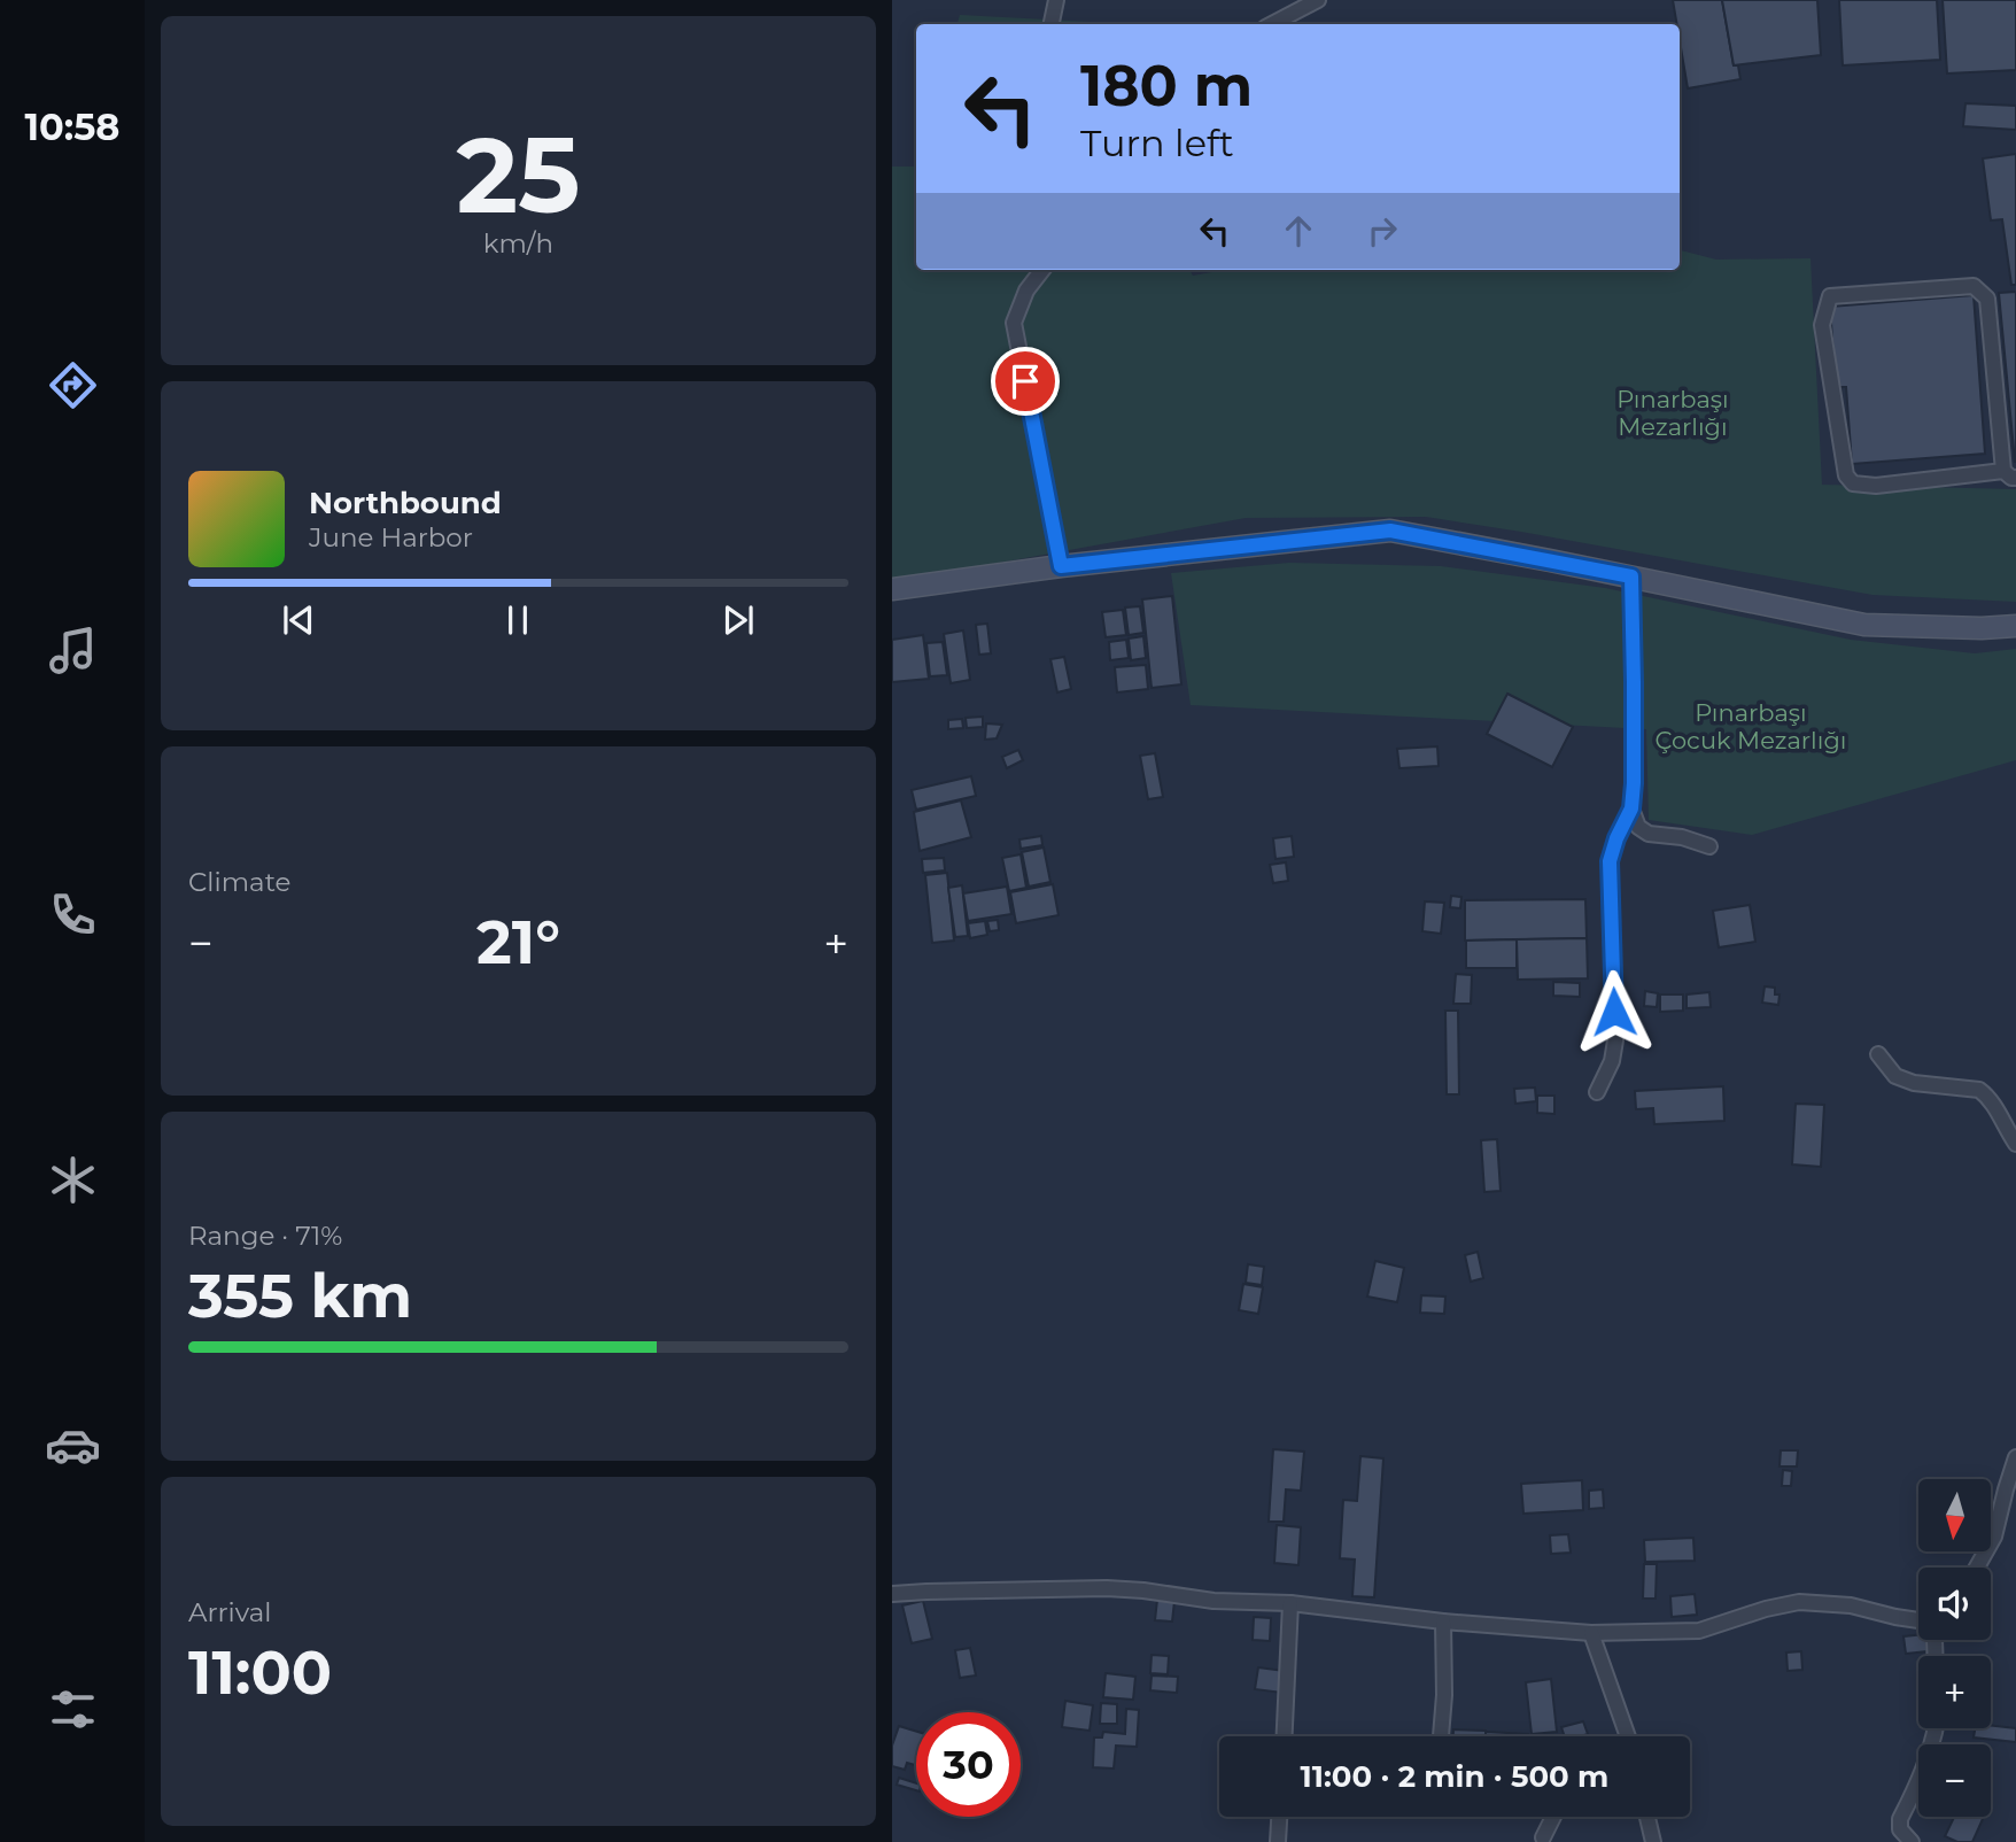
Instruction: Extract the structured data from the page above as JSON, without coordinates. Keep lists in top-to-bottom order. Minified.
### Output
{"parks":["Pınarbaşı Mezarlığı","Pınarbaşı Çocuk Mezarlığı"],"north":"bottom","page":{"tabs":"10:58","tile":[["25","km/h"],"Climate",["Range · 71%","355 km"],["Arrival","11:00"]],"turn":["180 m","Turn left"],"song":["Northbound","June Harbor"],"heat":["−","21°","+"],"map_buttons":["+","−"],"limit":"30","trip":"11:00 · 2 min · 500 m"}}
